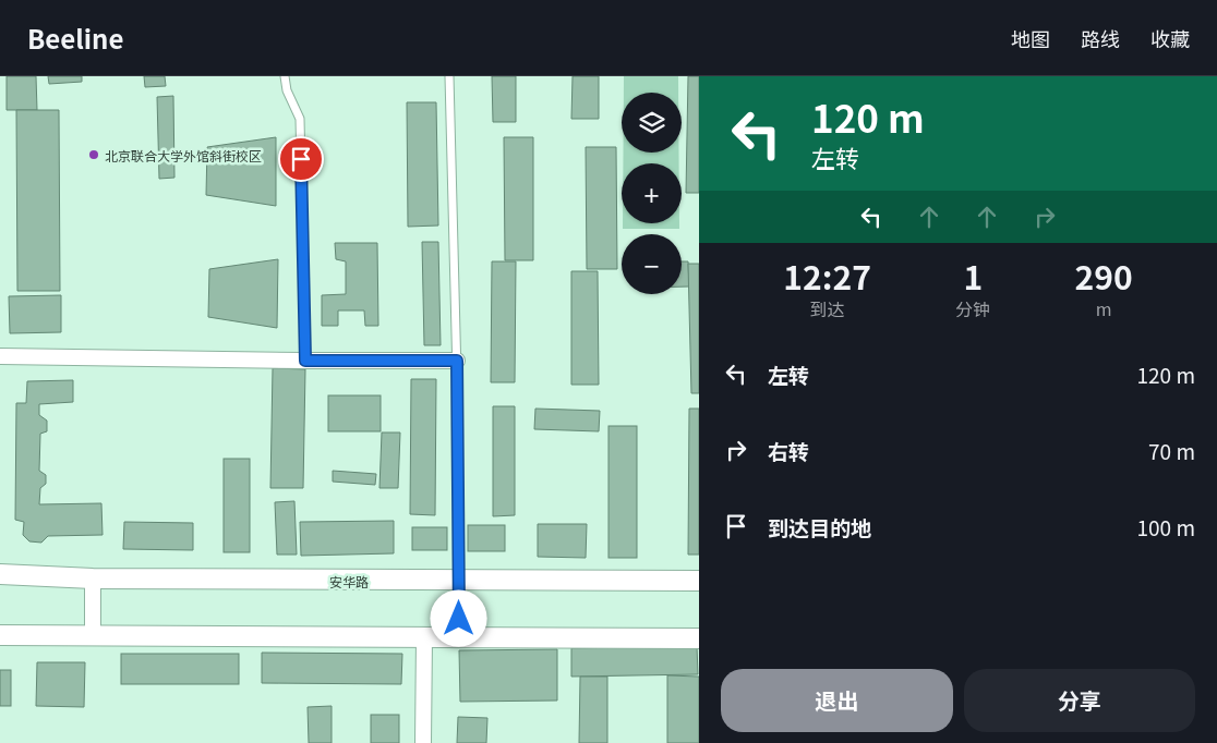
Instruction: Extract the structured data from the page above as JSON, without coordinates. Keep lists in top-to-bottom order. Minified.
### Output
{"streets":{"street":["安华路"]},"places":["北京联合大学外馆斜街校区"],"page":{"header":"Beeline","nav":["地图","路线","收藏"],"turn":["120 m","左转"],"map_buttons":["+","−"],"eta":["12:27","到达","1","分钟","290","m"],"list":[{"name":"左转","value":"120 m"},{"name":"右转","value":"70 m"},{"name":"到达目的地","value":"100 m"}],"buttons":["退出","分享"]}}
